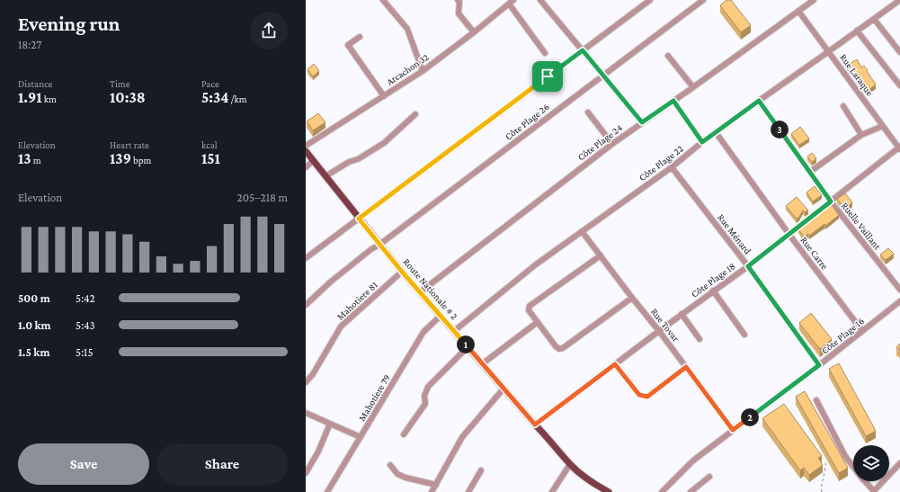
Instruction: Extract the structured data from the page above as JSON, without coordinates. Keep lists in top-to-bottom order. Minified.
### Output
{"streets":{"main road":["Route Nationale # 2"],"street":["Arcachon 32","Rue Laraque","Côte Plage 26","Côte Plage 24","Côte Plage 22","Ruelle Vaillant","Rue Ménard","Rue Carre","Côte Plage 18","Mahotiere 81","Rue Tovar","Côte Plage 16","Mahotiere 79"]},"crossings":[["Rue Laraque","Côte Plage 24"],["Rue Laraque","Côte Plage 22"],["Rue Laraque","Côte Plage 18"],["Côte Plage 26","Route Nationale # 2"],["Côte Plage 24","Route Nationale # 2"],["Côte Plage 22","Ruelle Vaillant"],["Côte Plage 22","Rue Ménard"],["Côte Plage 22","Rue Carre"],["Côte Plage 22","Route Nationale # 2"],["Côte Plage 22","Rue Tovar"],["Ruelle Vaillant","Côte Plage 18"],["Rue Ménard","Côte Plage 18"],["Rue Ménard","Côte Plage 16"],["Rue Carre","Côte Plage 18"],["Rue Carre","Côte Plage 16"],["Côte Plage 18","Route Nationale # 2"],["Côte Plage 18","Rue Tovar"],["Route Nationale # 2","Mahotiere 81"],["Route Nationale # 2","Mahotiere 79"],["Rue Tovar","Côte Plage 16"]],"page":{"heading":["Evening run","18:27"],"stats":[["Distance","1.91 km"],["Time","10:38"],["Pace","5:34 /km"],["Elevation","13 m"],["Heart rate","139 bpm"],["kcal","151"]],"pins":["3","1","2"],"chart":["Elevation","205–218 m"],"list":[{"name":"500 m","note":"5:42"},{"name":"1.0 km","note":"5:43"},{"name":"1.5 km","note":"5:15"}],"buttons":["Save","Share"]}}
